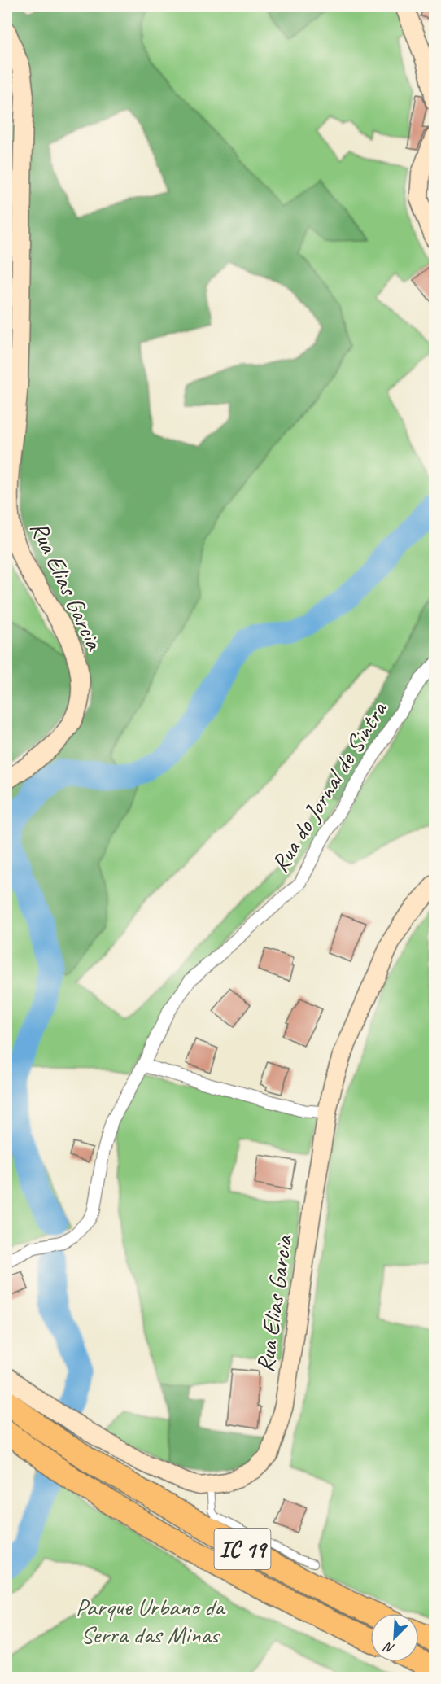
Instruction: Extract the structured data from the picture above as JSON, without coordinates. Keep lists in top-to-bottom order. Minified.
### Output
{"streets":{"highway":["IC 19"],"street":["Rua Elias Garcia","Rua do Jornal de Sintra"]},"crossings":[["Rua Elias Garcia","IC 19"]],"parks":["Parque Urbano da Serra das Minas"],"north":"bottom left"}
